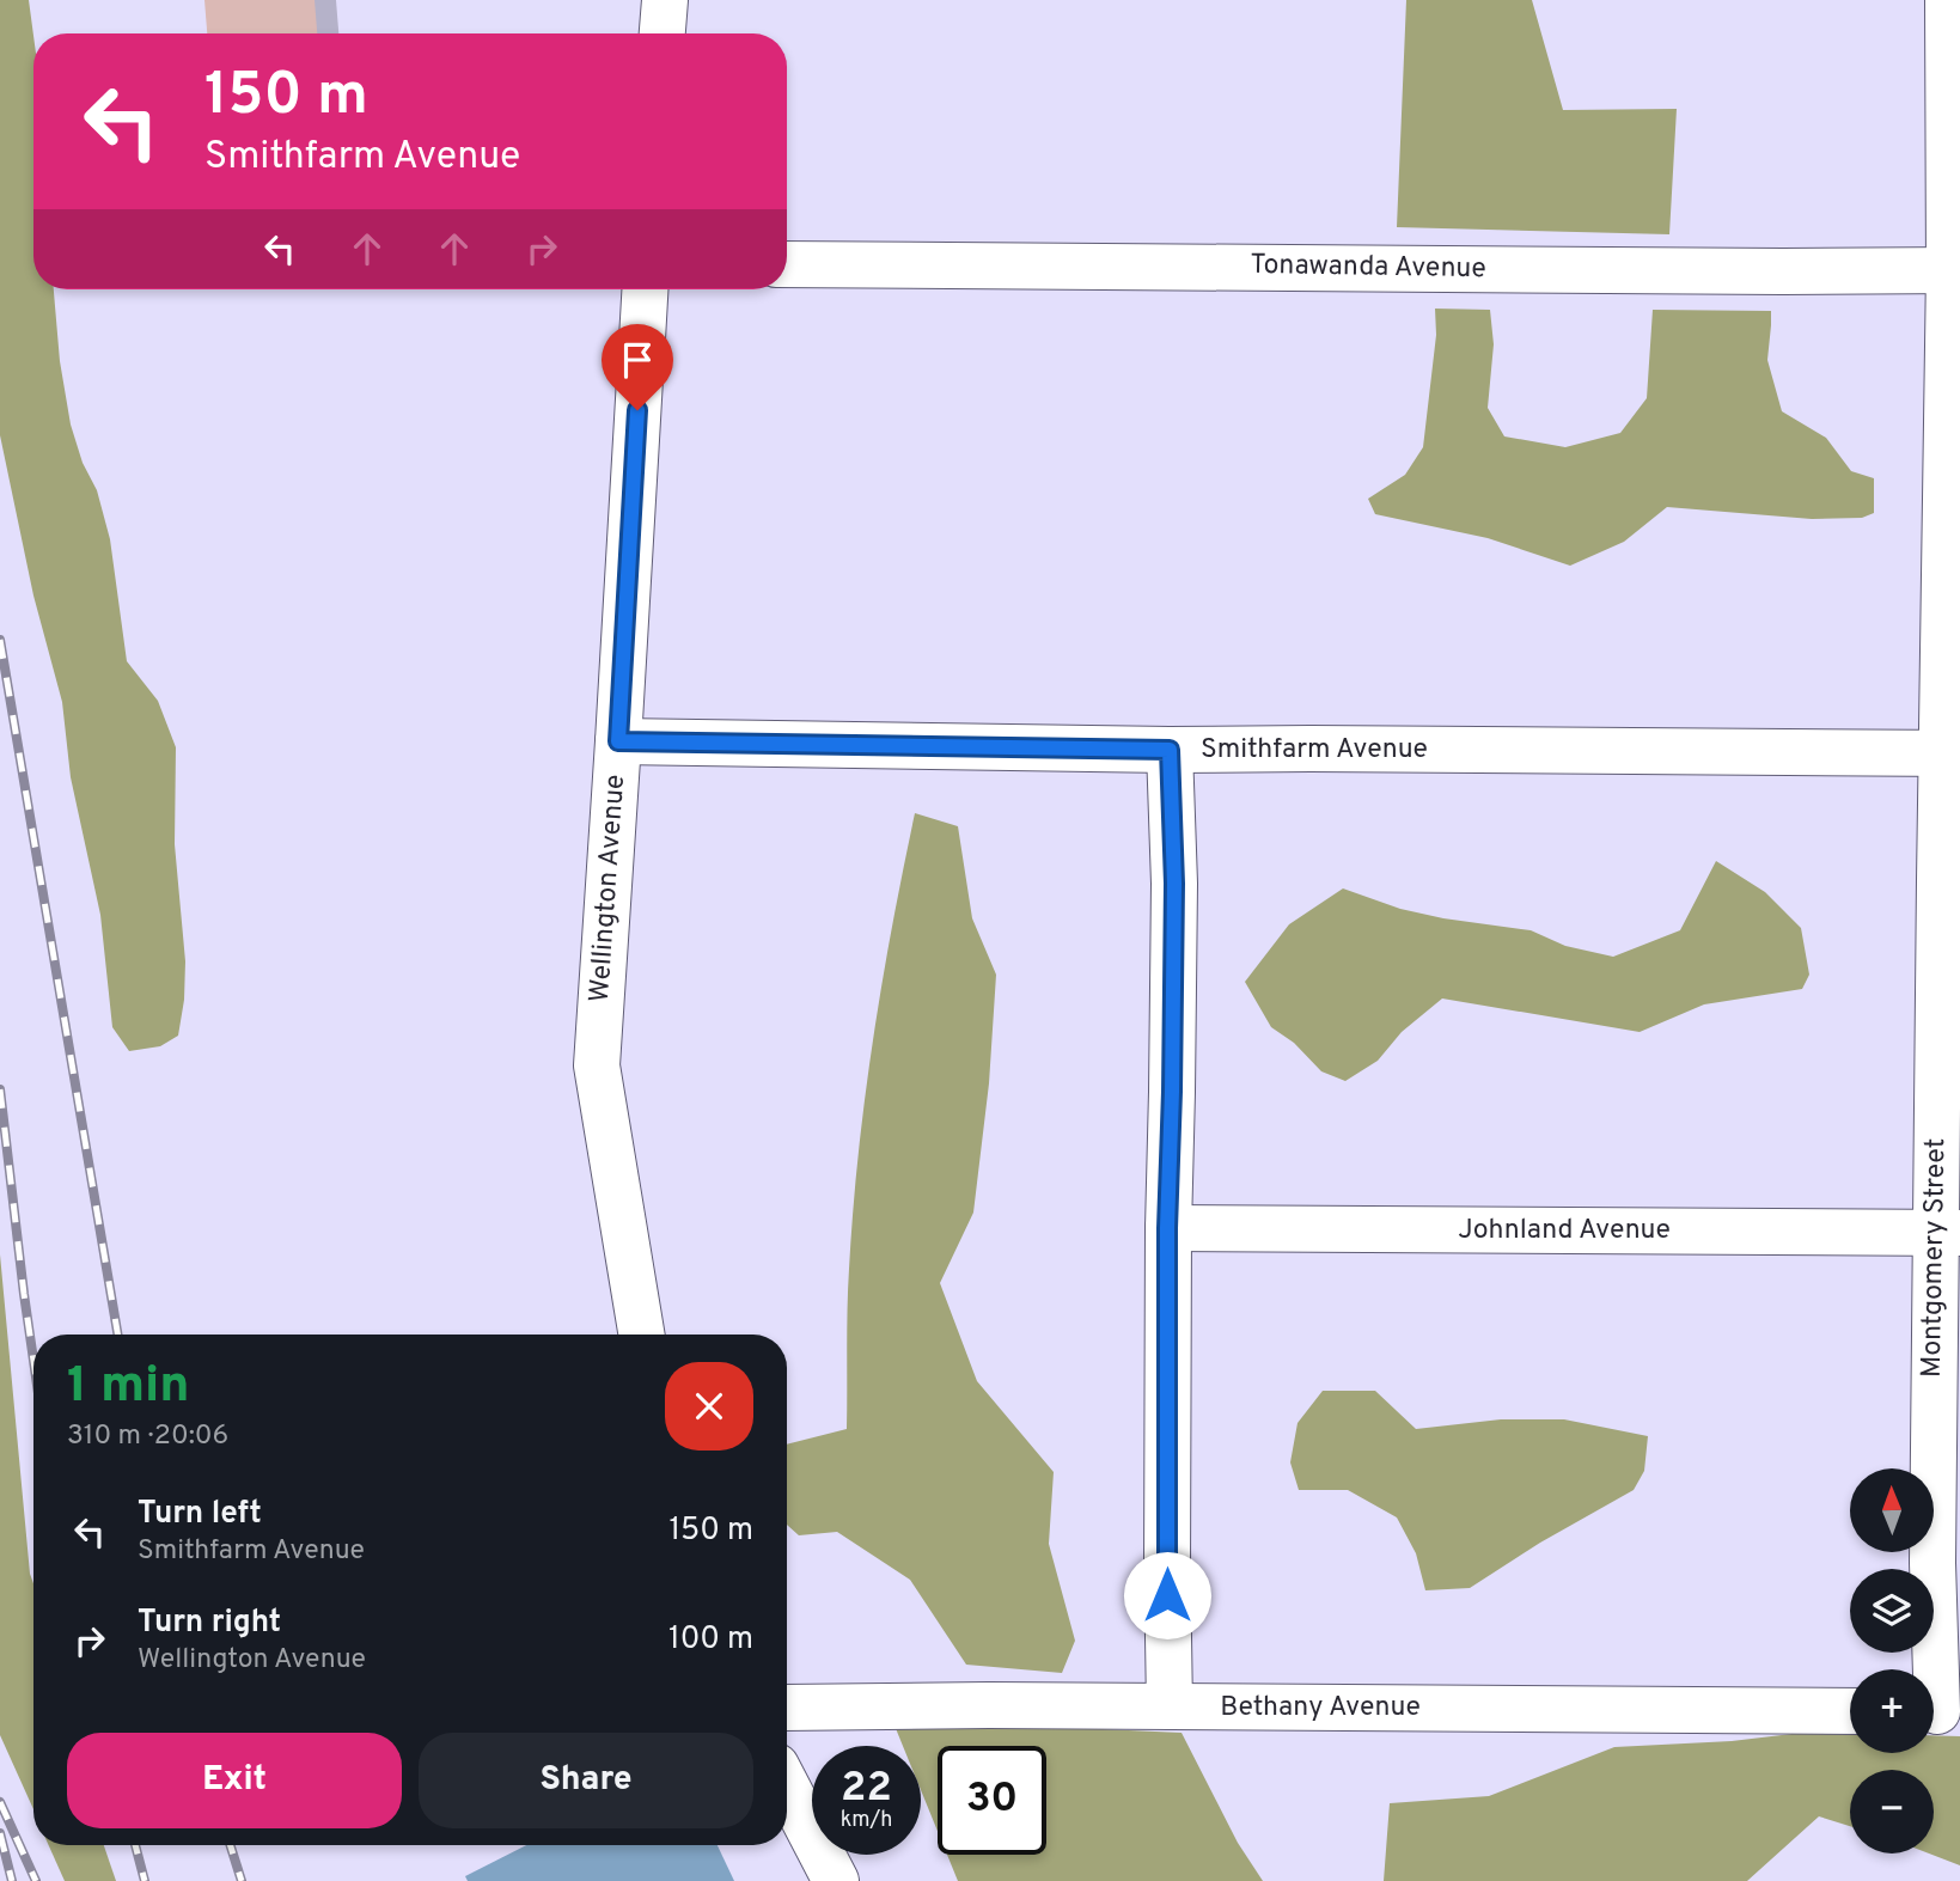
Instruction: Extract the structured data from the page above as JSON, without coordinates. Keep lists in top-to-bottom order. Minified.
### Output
{"streets":{"street":["Tonawanda Avenue","Smithfarm Avenue","Wellington Avenue","Johnland Avenue","Montgomery Street","Bethany Avenue"]},"crossings":[["Tonawanda Avenue","Montgomery Street"],["Smithfarm Avenue","Wellington Avenue"],["Smithfarm Avenue","Montgomery Street"],["Johnland Avenue","Montgomery Street"]],"north":"top","page":{"turn":["150 m","Smithfarm Avenue"],"heading":["1 min","310 m · 20:06"],"map_buttons":["+","−"],"list":[{"name":"Turn left","note":"Smithfarm Avenue","value":"150 m"},{"name":"Turn right","note":"Wellington Avenue","value":"100 m"}],"buttons":["Exit","Share"],"speed":"22 km/h","limit":"30"}}
